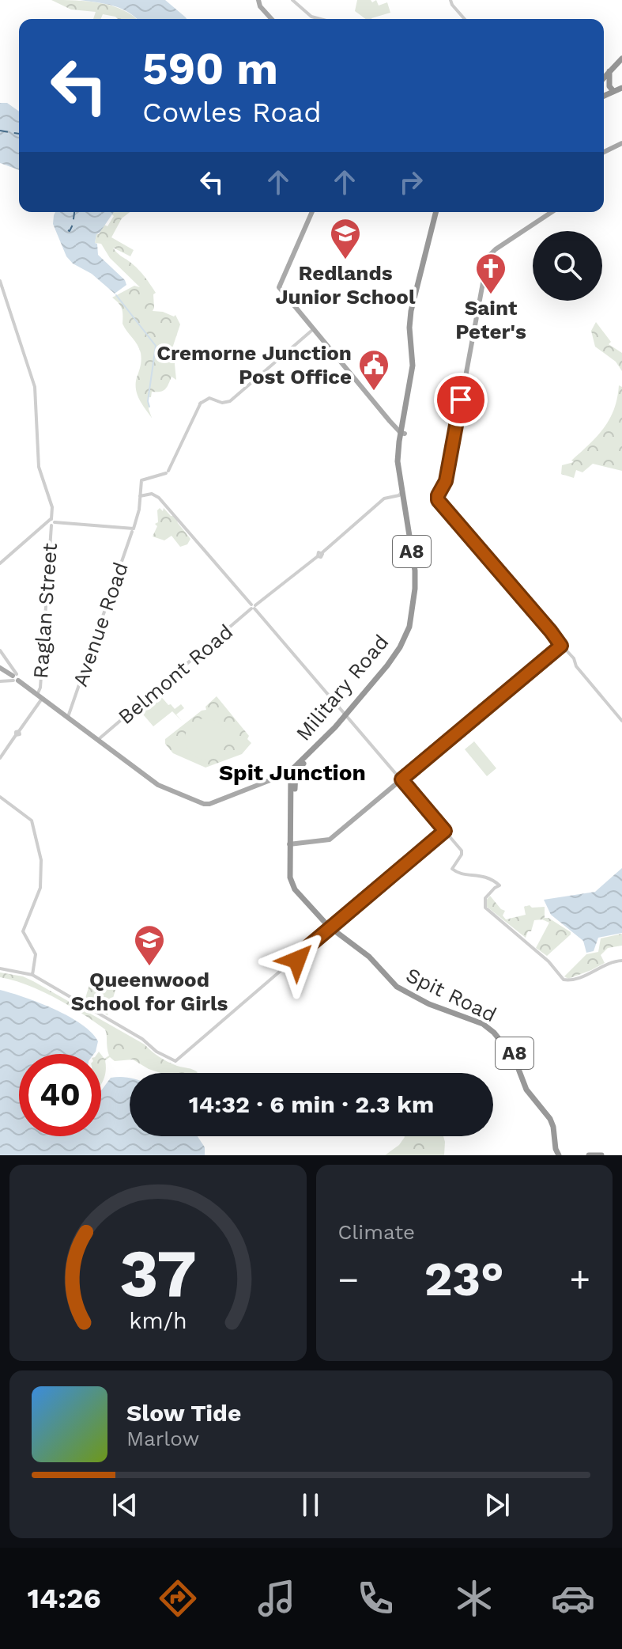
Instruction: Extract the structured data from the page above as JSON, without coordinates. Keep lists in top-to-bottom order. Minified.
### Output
{"streets":{"highway":["A8","Military Road","Spit Road"],"street":["Raglan Street","Avenue Road","Belmont Road"]},"crossings":[["Raglan Street","Military Road"],["Avenue Road","Military Road"],["Belmont Road","Military Road"],["Military Road","Spit Road"]],"districts":["Spit Junction"],"places":{"school or university":["Redlands Junior School","Queenwood School for Girls"],"church":["Saint Peter's"],"public building":["Cremorne Junction Post Office"]},"page":{"turn":["590 m","Cowles Road"],"limit":"40","trip":"14:32 · 6 min · 2.3 km","tile":"Climate","heat":["−","23°","+"],"song":["Slow Tide","Marlow"],"tabs":"14:26","gauge":["37","km/h"]}}
